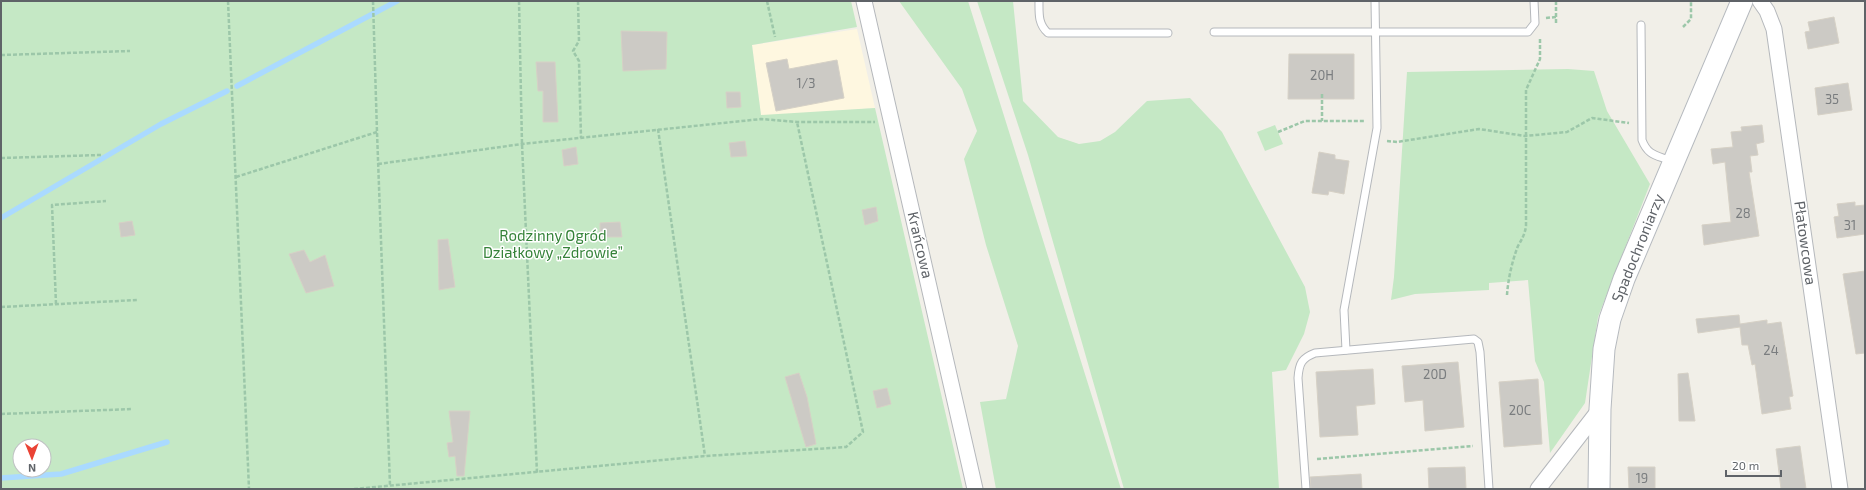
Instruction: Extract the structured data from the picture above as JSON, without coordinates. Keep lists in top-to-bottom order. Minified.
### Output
{"streets":{"street":["Płatowcowa","Krańcowa","Spadochroniarzy"]},"parks":["Rodzinny Ogród Działkowy „Zdrowie”"],"house_numbers":["20H","1/3","35","28","31","24","20D","20C","19"],"scale_bar":"20 m","north":"bottom"}
